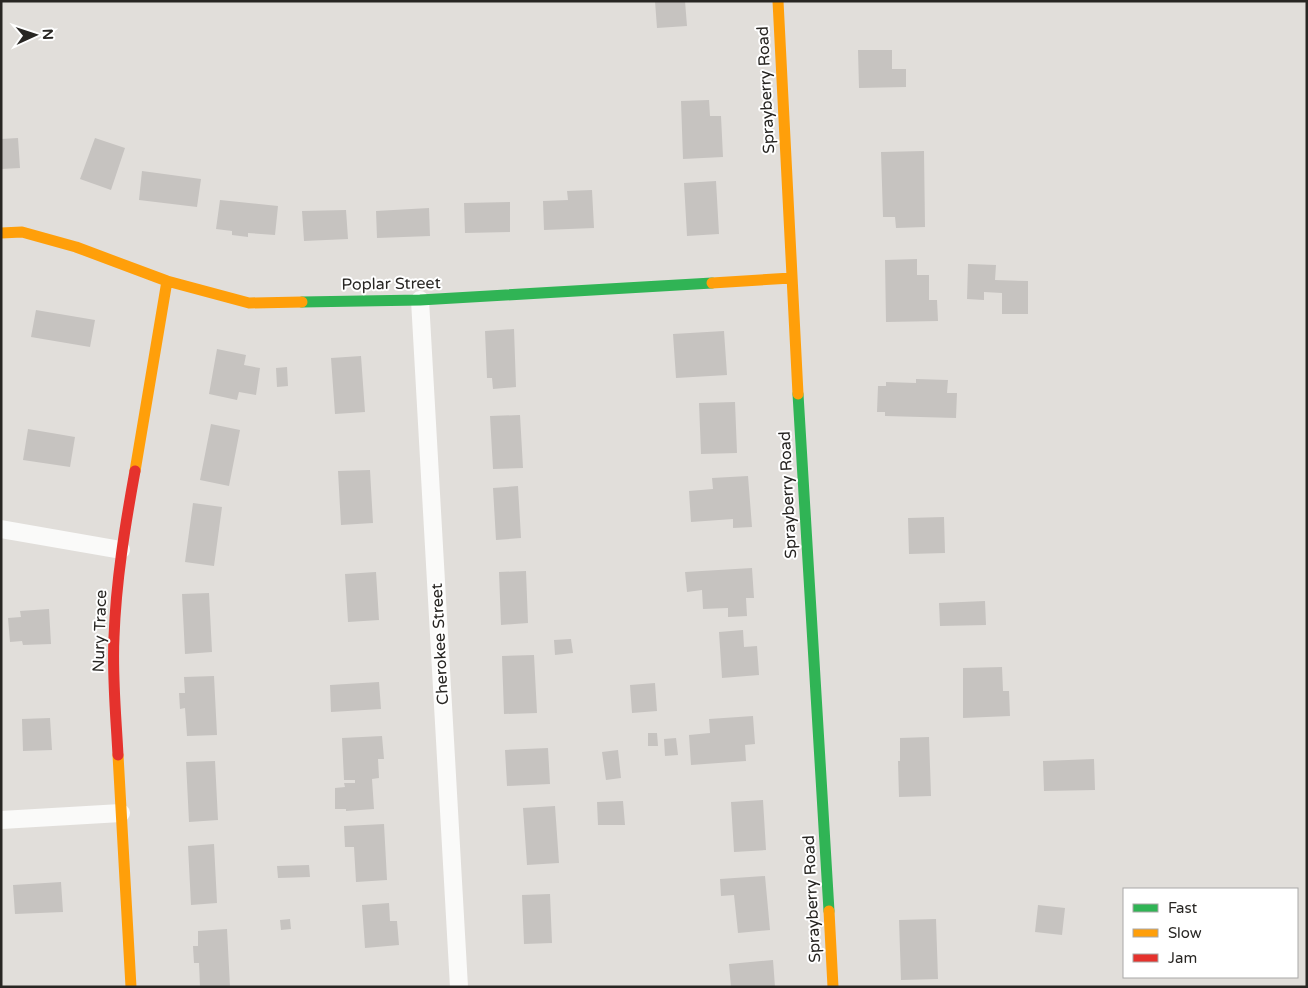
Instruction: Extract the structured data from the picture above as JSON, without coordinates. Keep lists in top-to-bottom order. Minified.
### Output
{"streets":{"street":["Sprayberry Road","Poplar Street","Nury Trace","Cherokee Street"]},"crossings":[["Sprayberry Road","Poplar Street"],["Poplar Street","Nury Trace"],["Poplar Street","Cherokee Street"]],"legend":["Fast","Slow","Jam"],"north":"right"}
